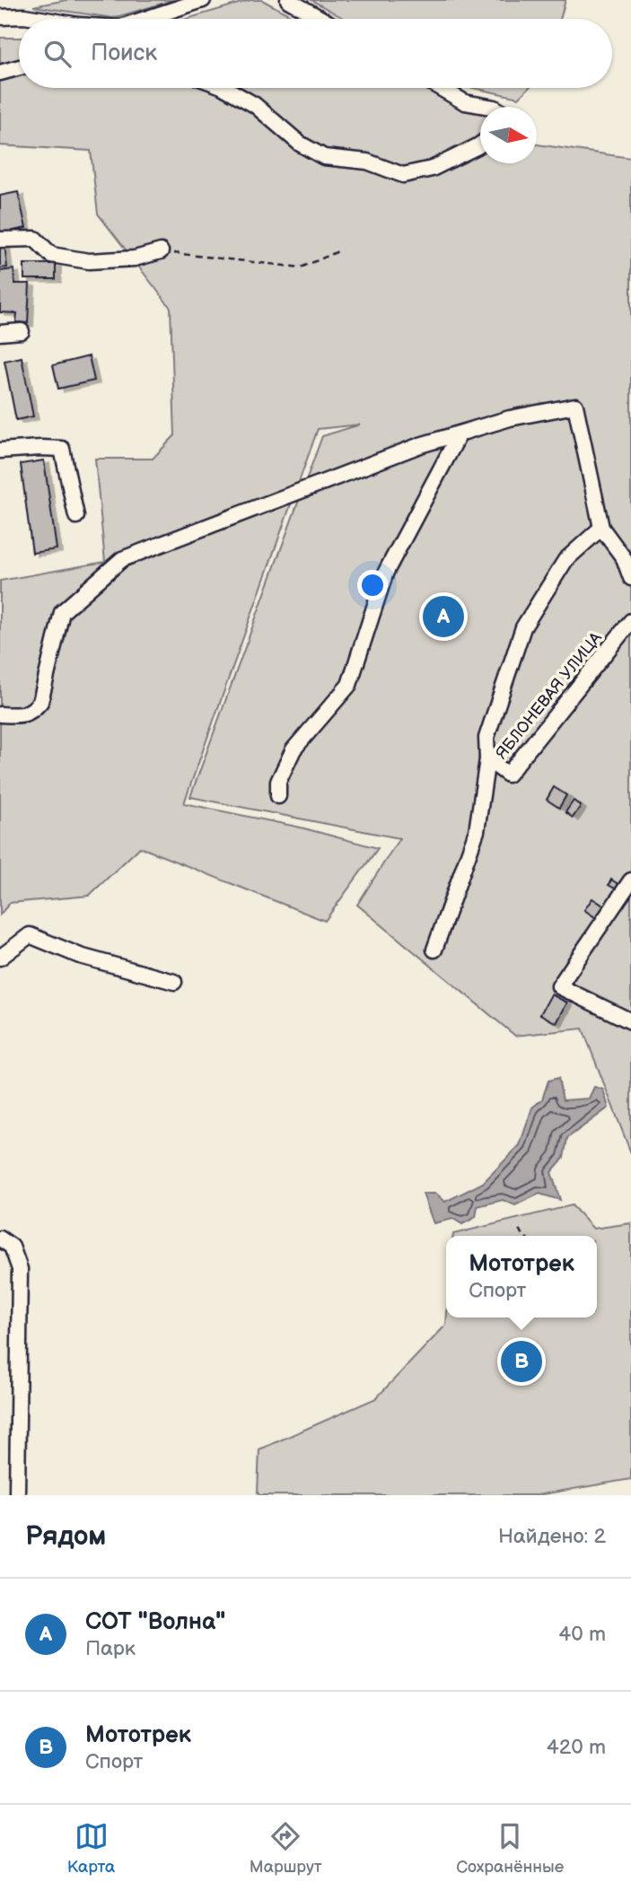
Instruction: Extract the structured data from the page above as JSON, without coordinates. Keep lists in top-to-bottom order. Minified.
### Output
{"streets":{"street":["ЯБЛОНЕВАЯ УЛИЦА"]},"north":"right","page":{"search":"Поиск","pins":["A","B"],"popup":["Мототрек","Спорт"],"heading":["Рядом","Найдено: 2"],"list":[{"mark":"A","name":"СОТ \"Волна\"","note":"Парк","value":"40 m"},{"mark":"B","name":"Мототрек","note":"Спорт","value":"420 m"}],"nav":["Карта","Маршрут","Сохранённые"]}}
